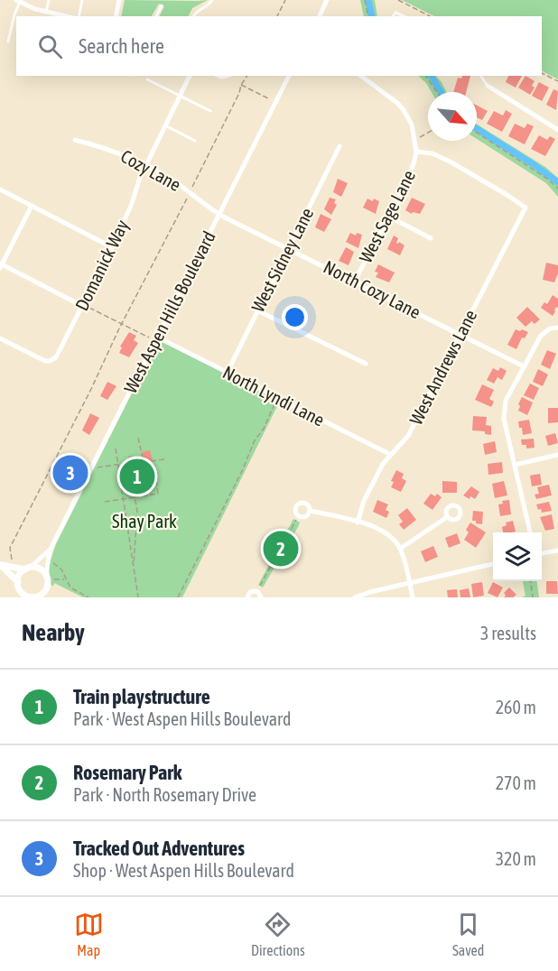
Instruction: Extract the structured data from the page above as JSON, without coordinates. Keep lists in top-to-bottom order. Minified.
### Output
{"streets":{"street":["Cozy Lane","West Sage Lane","West Sidney Lane","Domanick Way","North Cozy Lane","West Aspen Hills Boulevard","West Andrews Lane","North Lyndi Lane"]},"crossings":[["Cozy Lane","Domanick Way"],["Cozy Lane","North Cozy Lane"],["Cozy Lane","West Aspen Hills Boulevard"],["West Sage Lane","North Cozy Lane"],["West Sage Lane","West Andrews Lane"],["West Sidney Lane","North Cozy Lane"],["West Sidney Lane","North Lyndi Lane"],["North Cozy Lane","West Aspen Hills Boulevard"],["North Cozy Lane","West Andrews Lane"],["West Aspen Hills Boulevard","North Lyndi Lane"],["West Andrews Lane","North Lyndi Lane"]],"parks":["Shay Park"],"north":"bottom right","page":{"search":"Search here","pins":["3","1","2"],"heading":["Nearby","3 results"],"list":[{"mark":"1","name":"Train playstructure","note":"Park · West Aspen Hills Boulevard","value":"260 m"},{"mark":"2","name":"Rosemary Park","note":"Park · North Rosemary Drive","value":"270 m"},{"mark":"3","name":"Tracked Out Adventures","note":"Shop · West Aspen Hills Boulevard","value":"320 m"}],"nav":["Map","Directions","Saved"]}}
